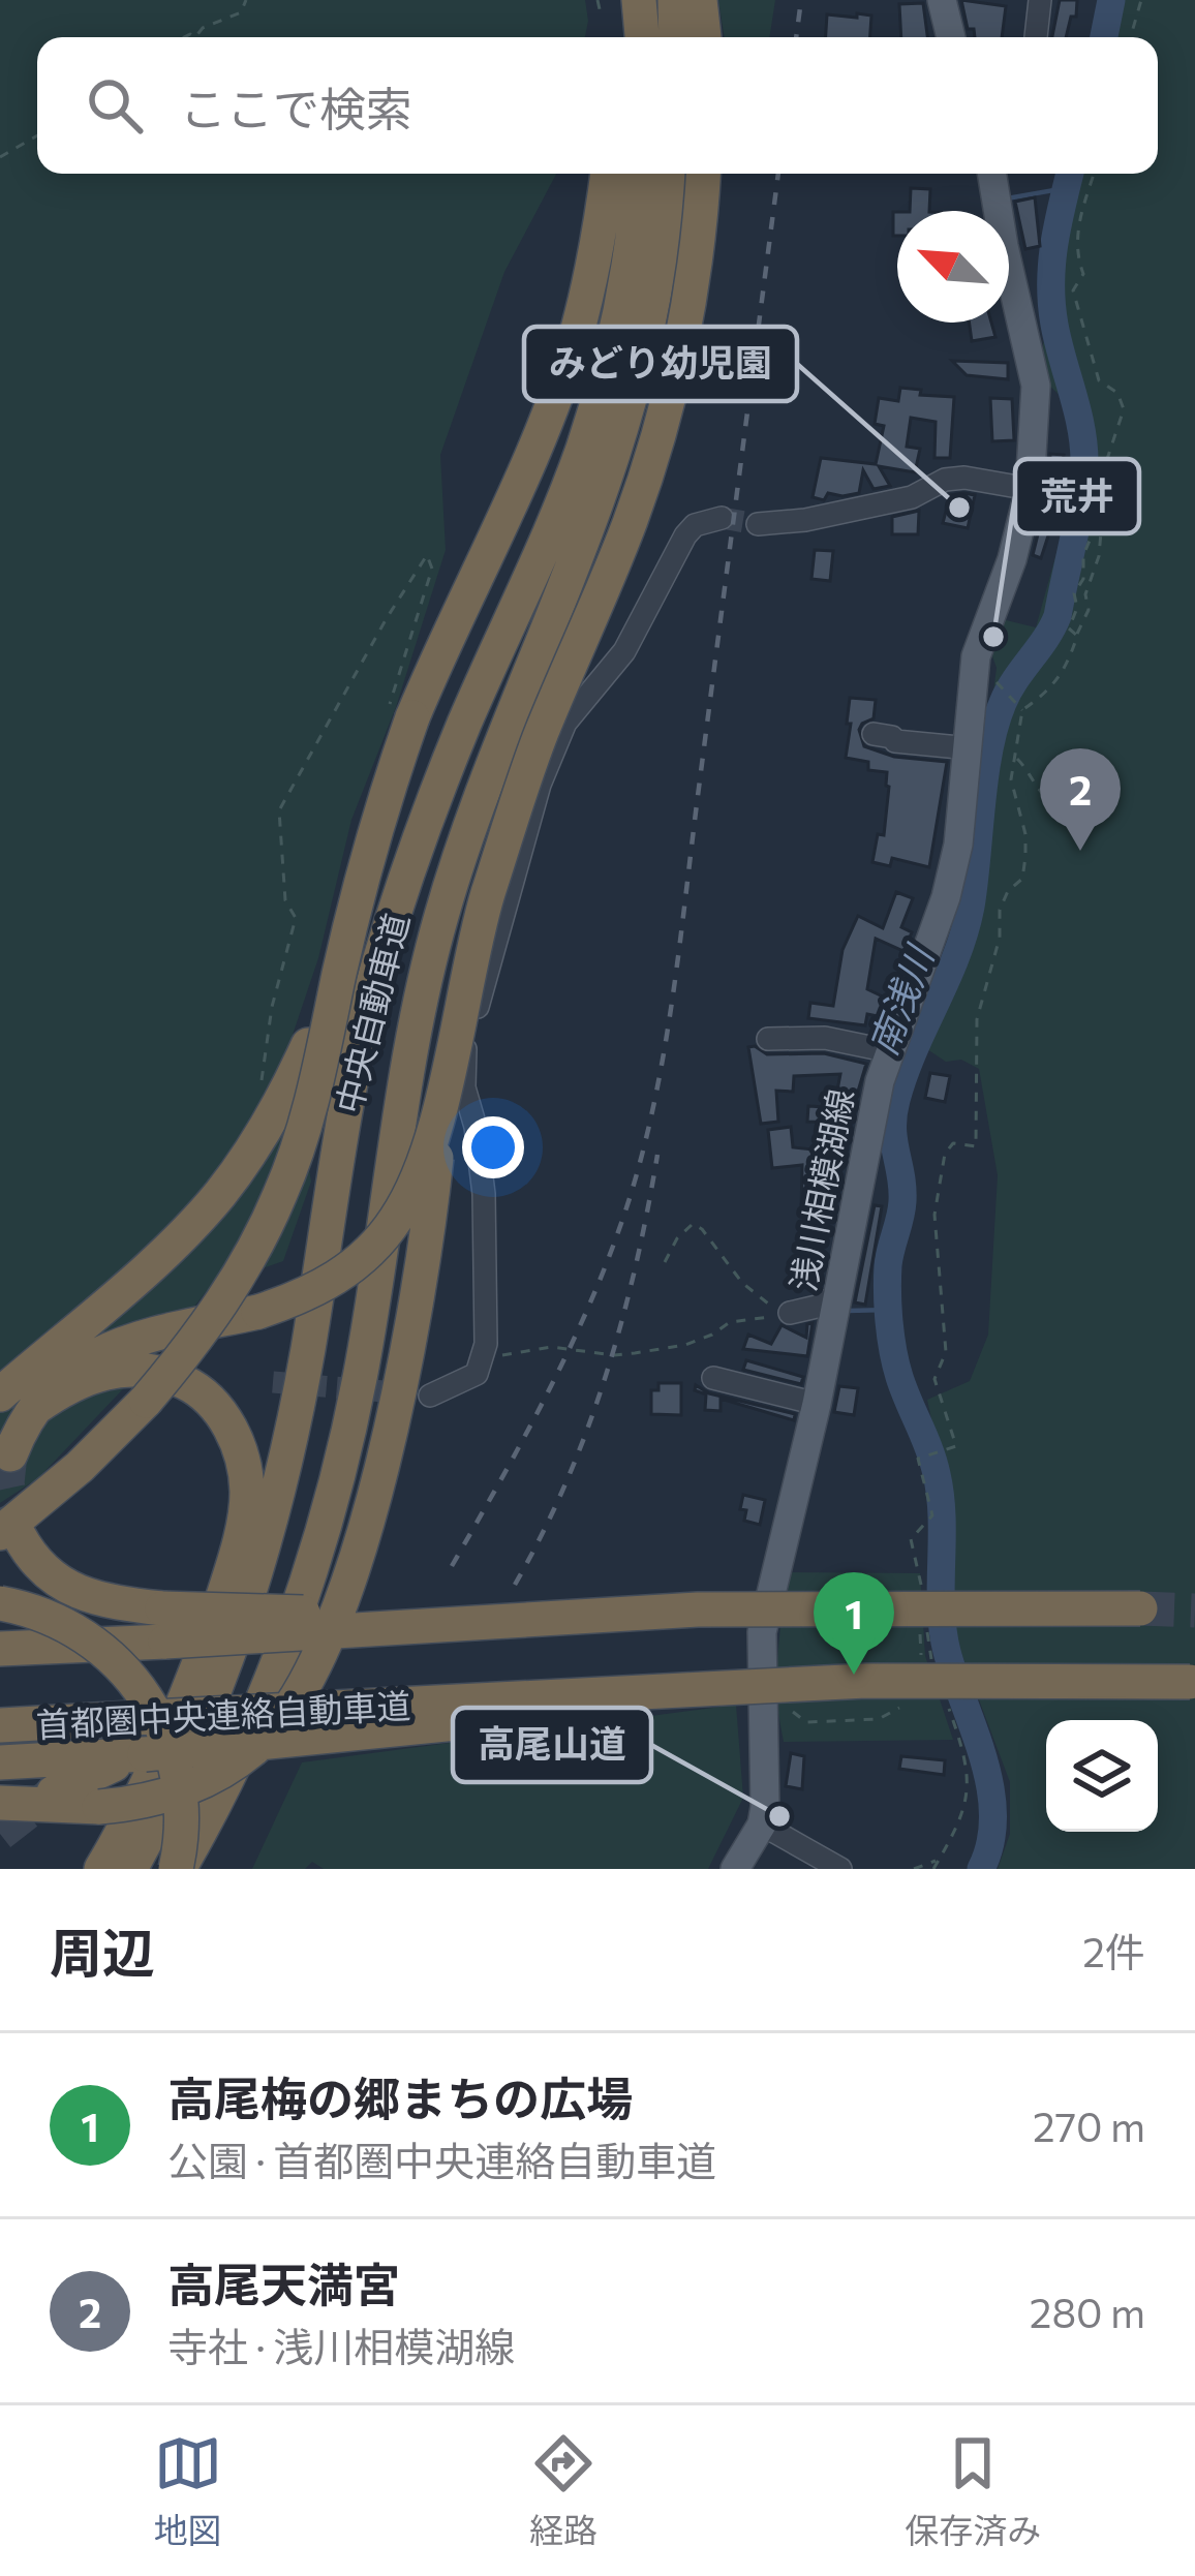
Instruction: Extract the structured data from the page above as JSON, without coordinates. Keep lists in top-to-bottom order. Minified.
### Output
{"streets":{"highway":["中央自動車道","首都圏中央連絡自動車道"],"main road":["浅川相模湖線"]},"water":["南浅川"],"places":["みどり幼児園","荒井","高尾山道"],"north":"top left","page":{"search":"ここで検索","pins":["2","1"],"heading":["周辺","2件"],"list":[{"mark":"1","name":"高尾梅の郷まちの広場","note":"公園 · 首都圏中央連絡自動車道","value":"270 m"},{"mark":"2","name":"高尾天満宮","note":"寺社 · 浅川相模湖線","value":"280 m"}],"nav":["地図","経路","保存済み"]}}
